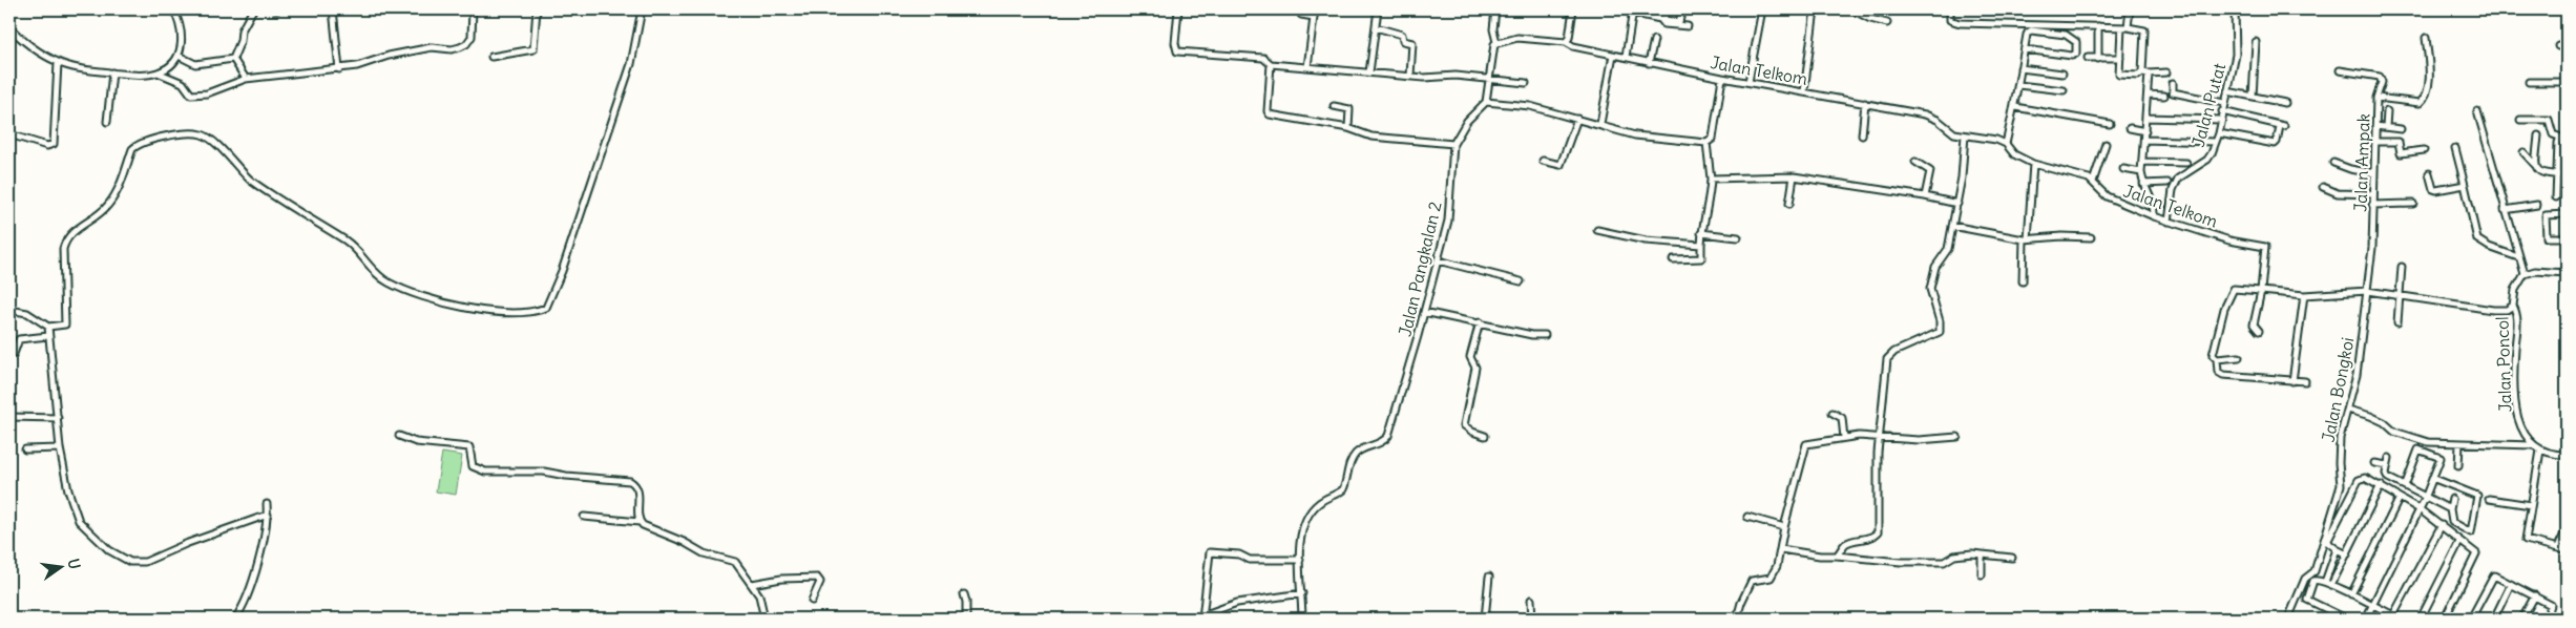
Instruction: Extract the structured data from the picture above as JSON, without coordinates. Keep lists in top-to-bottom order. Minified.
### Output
{"streets":{"street":["Jalan Telkom","Jalan Putat","Jalan Ampak","Jalan Pangkalan 2","Jalan Poncol","Jalan Bongkoi"]},"crossings":[["Jalan Telkom","Jalan Putat"],["Jalan Ampak","Jalan Bongkoi"]],"north":"right"}
